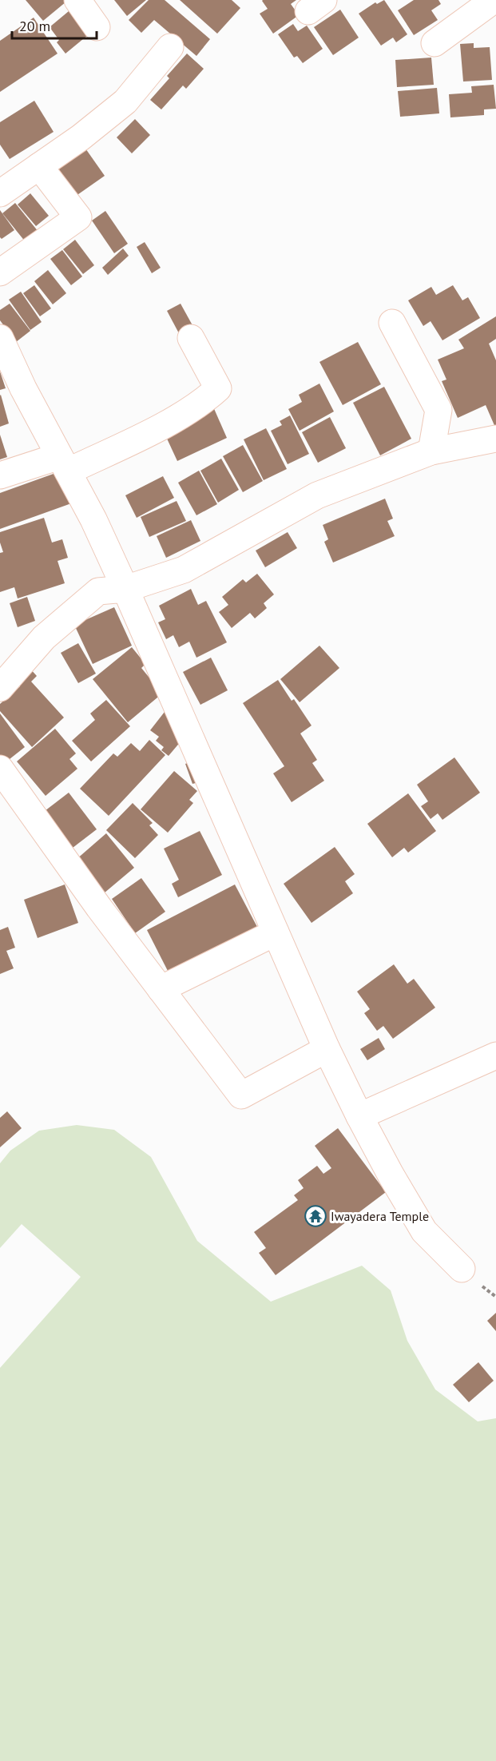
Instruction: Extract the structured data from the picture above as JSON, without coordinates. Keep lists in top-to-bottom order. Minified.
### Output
{"places":{"temple":["Iwayadera Temple"]},"scale_bar":"20 m"}
